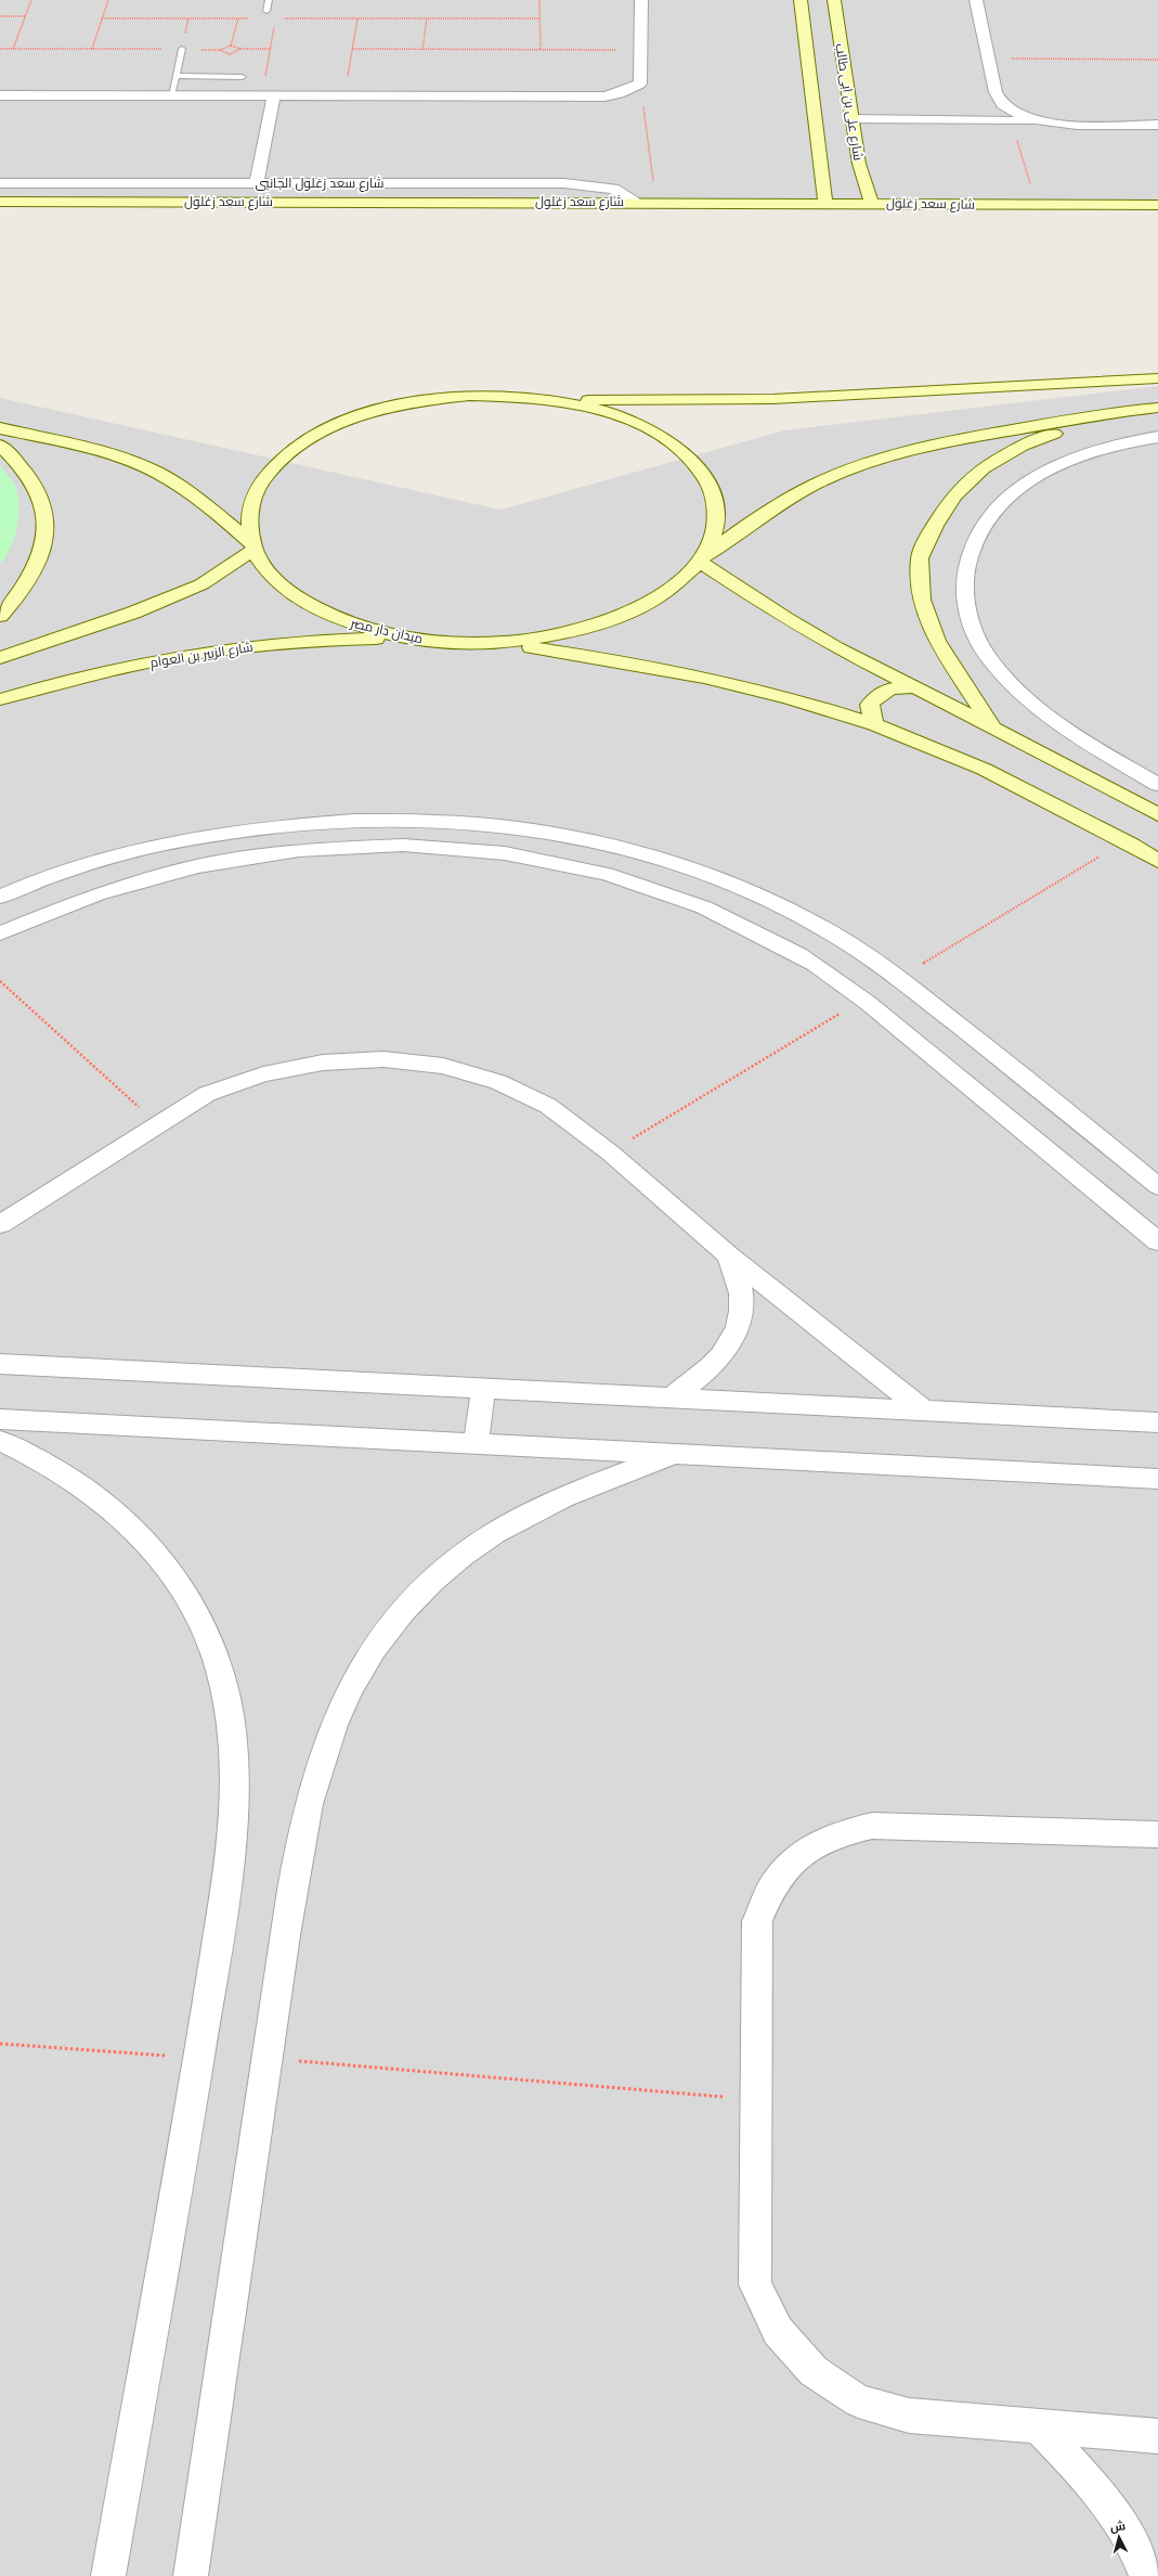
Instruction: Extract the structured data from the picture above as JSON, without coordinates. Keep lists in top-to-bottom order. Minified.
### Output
{"streets":{"street":["شارع على بن ابى طالب","شارع سعد زغلول الجانبى","شارع سعد زغلول","ميدان دار مصر","شارع الزبير بن العوام"]},"crossings":[["شارع على بن ابى طالب","شارع سعد زغلول"],["شارع سعد زغلول الجانبى","شارع سعد زغلول"],["ميدان دار مصر","شارع الزبير بن العوام"]],"north":"top"}
